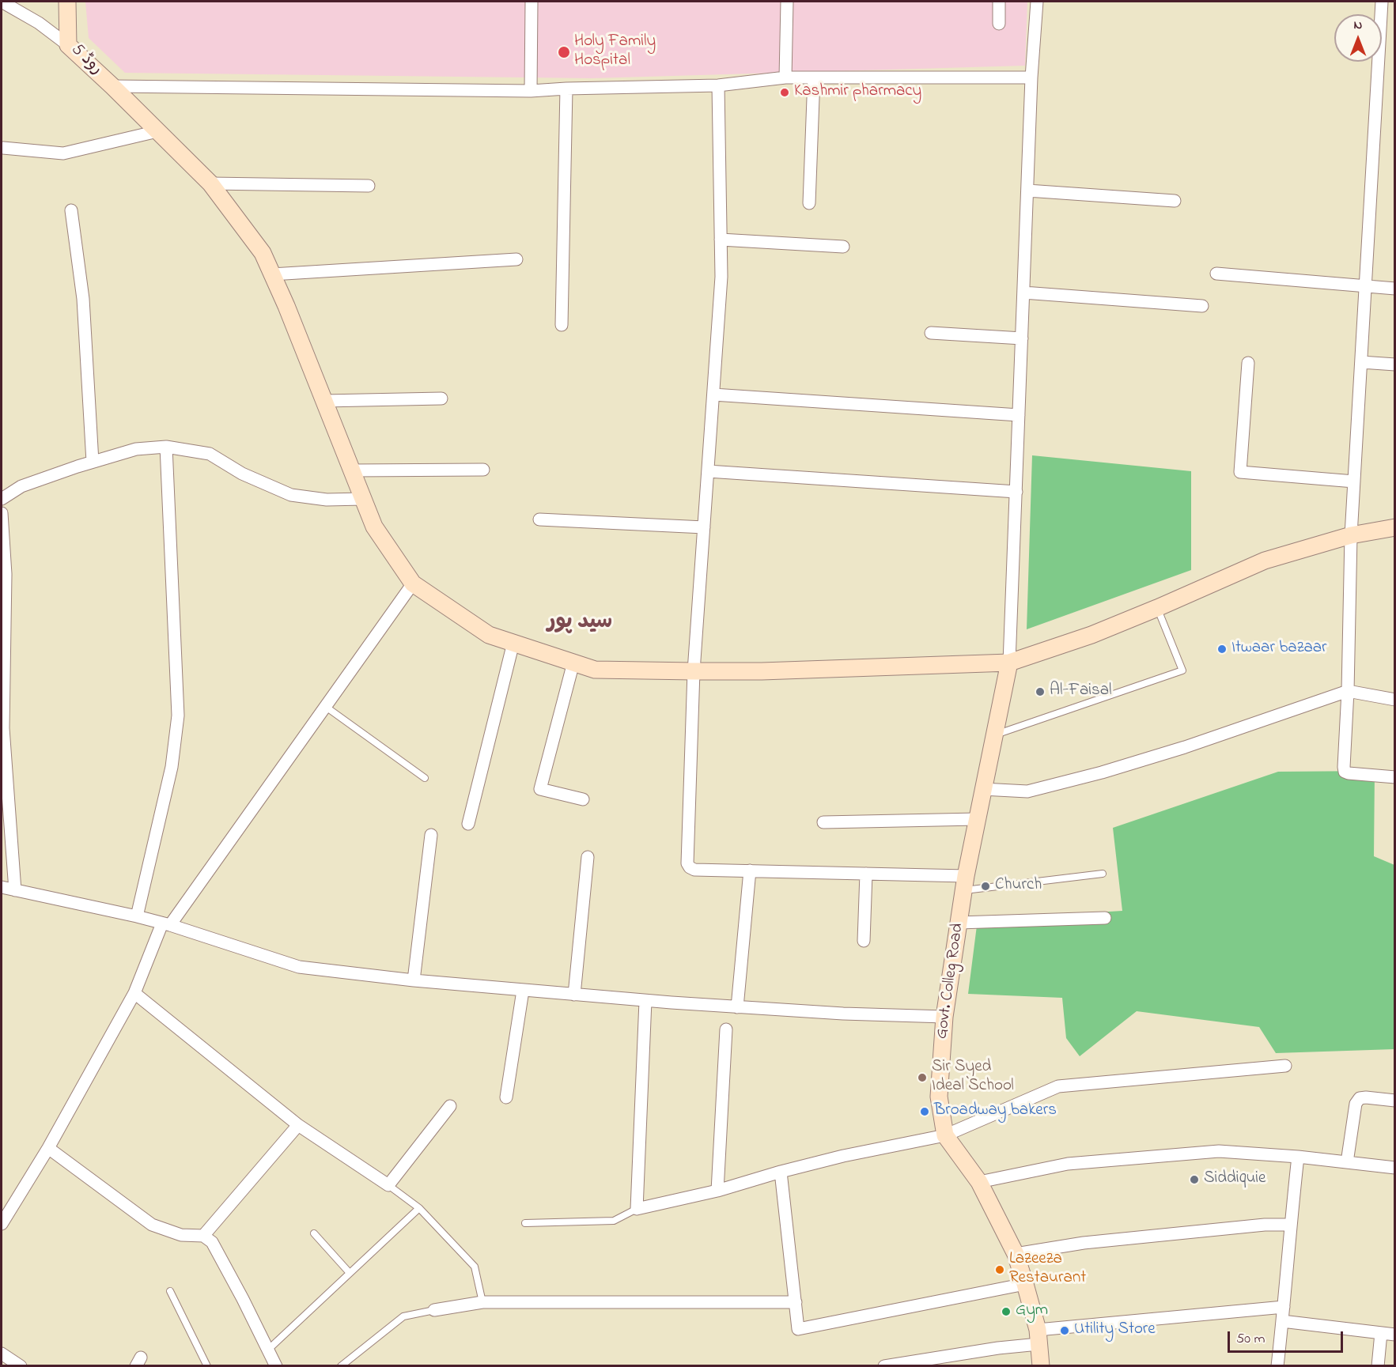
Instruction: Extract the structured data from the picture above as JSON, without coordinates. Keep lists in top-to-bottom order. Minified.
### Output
{"streets":{"main road":["روڈ 5","Govt. Colleg Road"]},"districts":["سید پور"],"places":["Holy Family Hospital","Kashmir pharmacy","Itwaar bazaar","Al-Faisal","Church","Sir Syed Ideal School","Broadway bakers","Siddiquie","Lazeeza Restaurant","Gym","Utility Store"],"scale_bar":"50 m","north":"top"}
